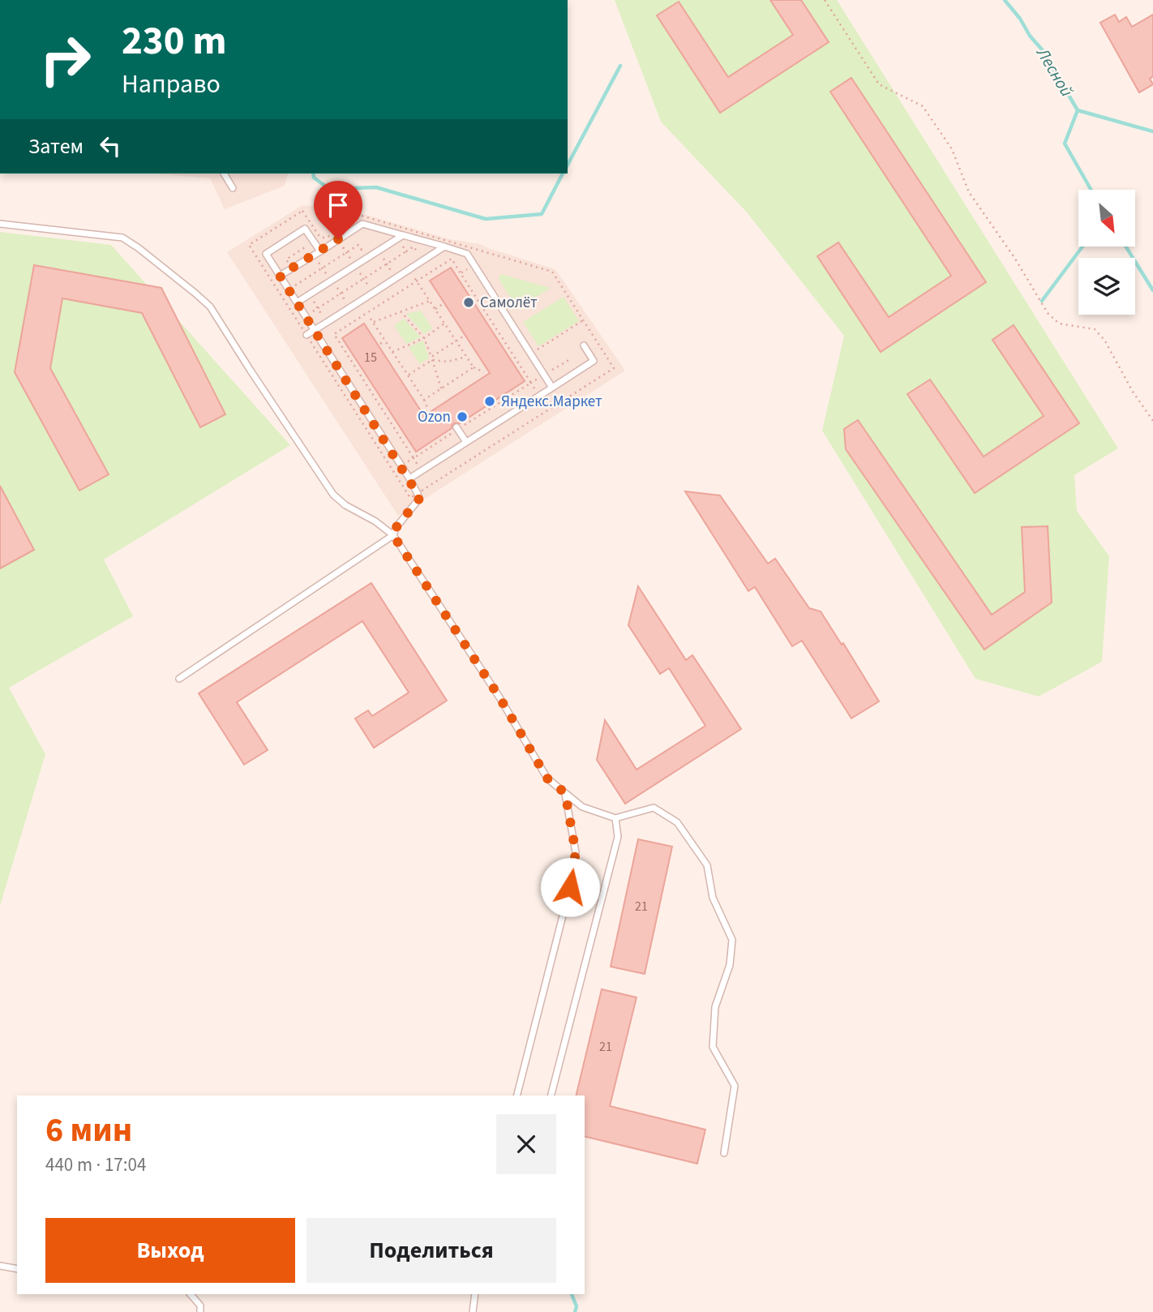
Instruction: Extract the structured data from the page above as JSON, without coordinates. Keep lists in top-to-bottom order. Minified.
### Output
{"water":["Лесной"],"places":["Самолёт","Яндекс.Маркет","Ozon"],"house_numbers":["15","21","21"],"north":"bottom right","page":{"turn":["230 m","Направо"],"then":"Затем","heading":["6 мин","440 m · 17:04"],"buttons":["Выход","Поделиться"]}}
